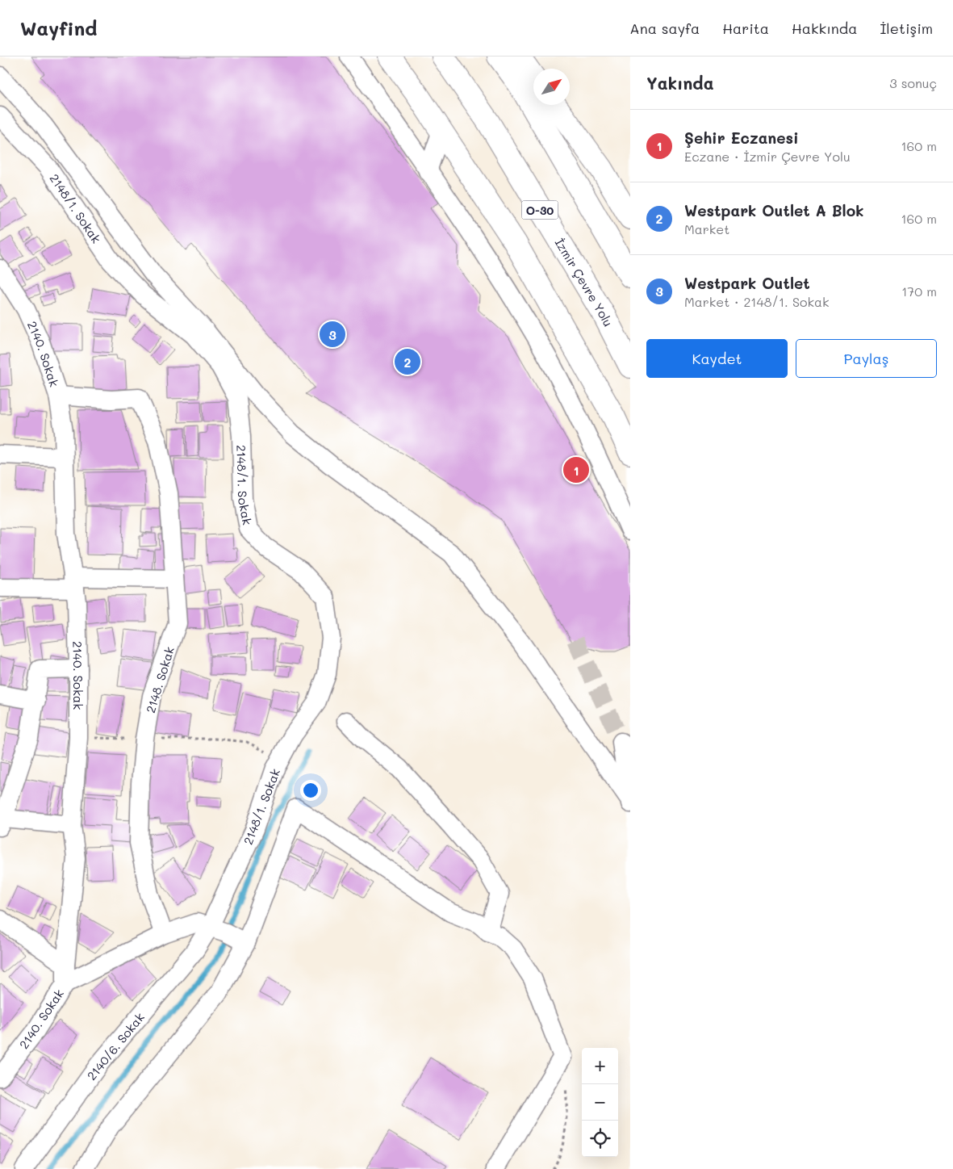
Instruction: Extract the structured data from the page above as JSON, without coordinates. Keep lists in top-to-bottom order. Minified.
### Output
{"streets":{"highway":["O-30","İzmir Çevre Yolu"],"street":["2148/1. Sokak","2140. Sokak","2148. Sokak","2140/6. Sokak"]},"crossings":[["2148/1. Sokak","2140/6. Sokak"],["2140. Sokak","2148. Sokak"]],"north":"top right","page":{"header":"Wayfind","nav":["Ana sayfa","Harita","Hakkında","İletişim"],"heading":["Yakında","3 sonuç"],"list":[{"mark":"1","name":"Şehir Eczanesi","note":"Eczane · İzmir Çevre Yolu","value":"160 m"},{"mark":"2","name":"Westpark Outlet A Blok","note":"Market","value":"160 m"},{"mark":"3","name":"Westpark Outlet","note":"Market · 2148/1. Sokak","value":"170 m"}],"pins":["3","2","1"],"buttons":["Kaydet","Paylaş"],"map_buttons":["+","−"]}}
